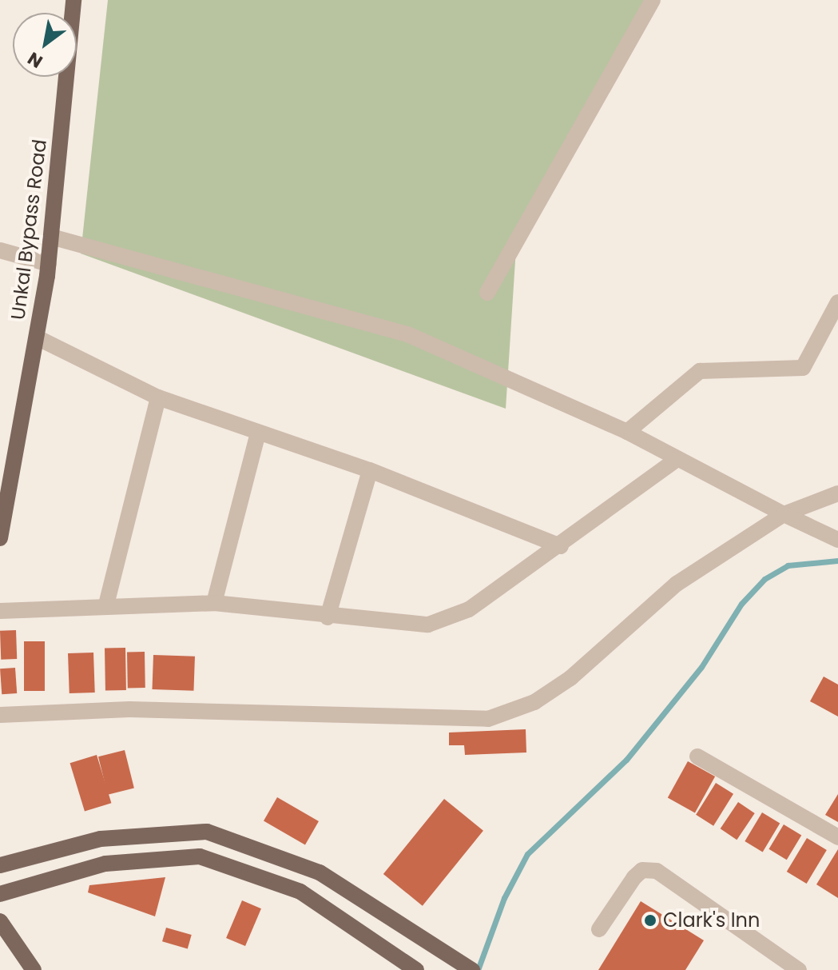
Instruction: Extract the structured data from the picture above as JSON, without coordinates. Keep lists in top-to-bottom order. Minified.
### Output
{"streets":{"main road":["Unkal Bypass Road"]},"places":["Clark's Inn"],"north":"bottom left"}
